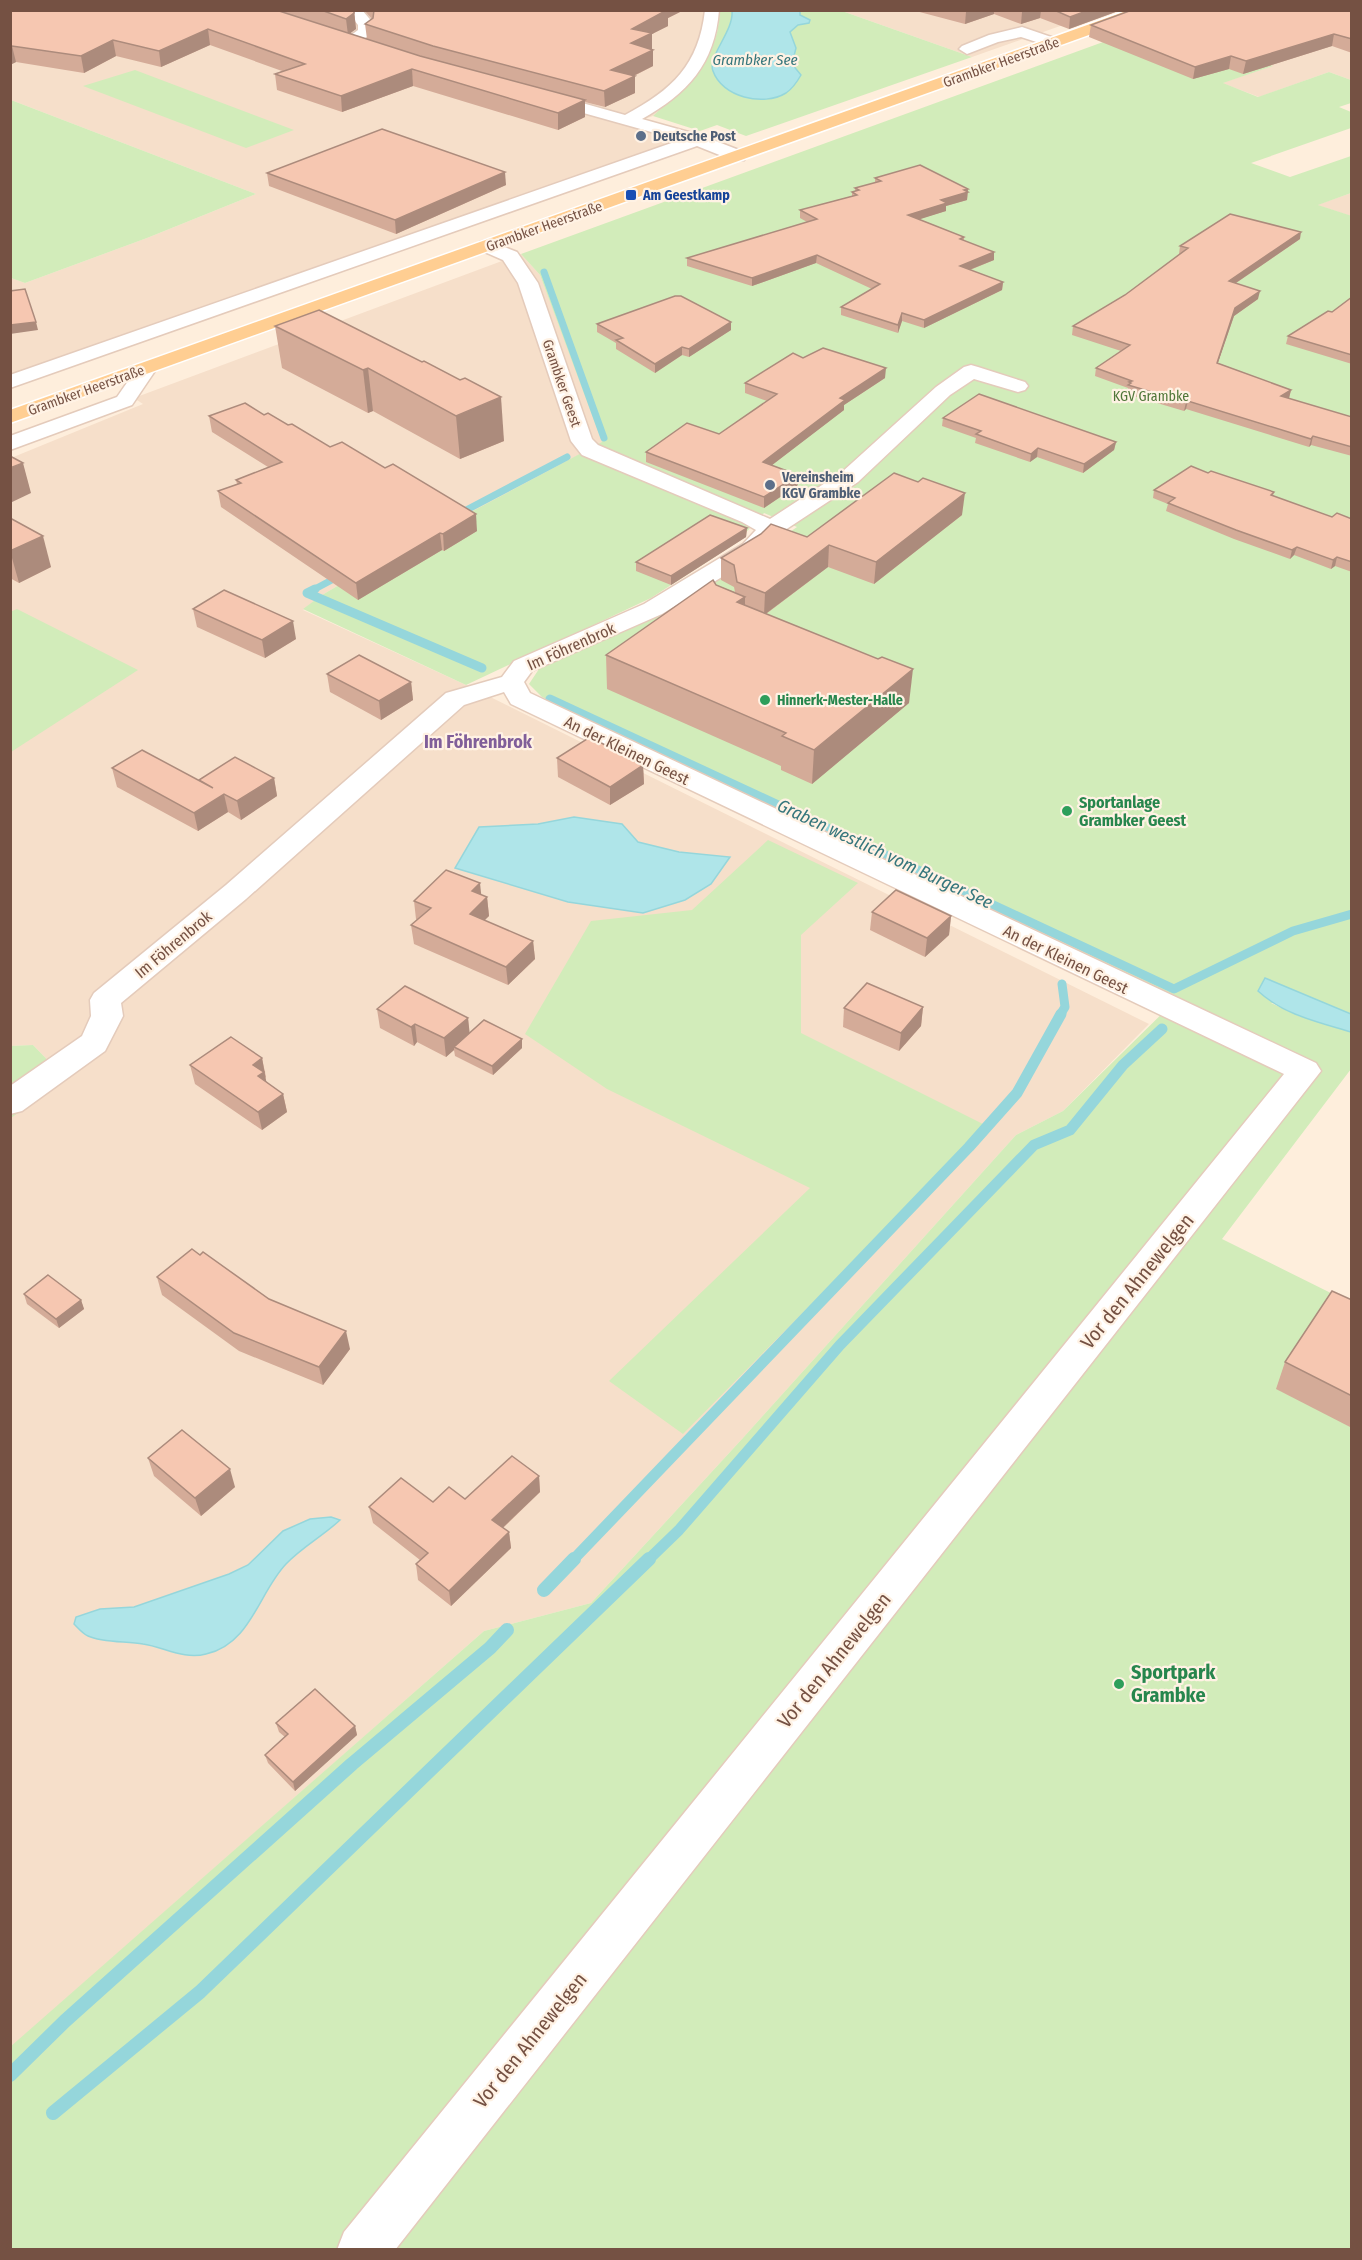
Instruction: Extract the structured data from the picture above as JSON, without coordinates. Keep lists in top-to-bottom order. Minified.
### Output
{"streets":{"main road":["Grambker Heerstraße"],"street":["Grambker Geest","Im Föhrenbrok","An der Kleinen Geest","Vor den Ahnewelgen"]},"crossings":[["Grambker Heerstraße","Grambker Geest"],["Grambker Geest","Im Föhrenbrok"],["Im Föhrenbrok","An der Kleinen Geest"],["An der Kleinen Geest","Vor den Ahnewelgen"]],"districts":["Im Föhrenbrok"],"water":["Grambker See","Graben westlich vom Burger See"],"parks":["KGV Grambke"],"places":{"other":["Deutsche Post","Vereinsheim KGV Grambke","Hinnerk-Mester-Halle","Sportanlage Grambker Geest","Sportpark Grambke"],"transit":["Am Geestkamp"]}}
